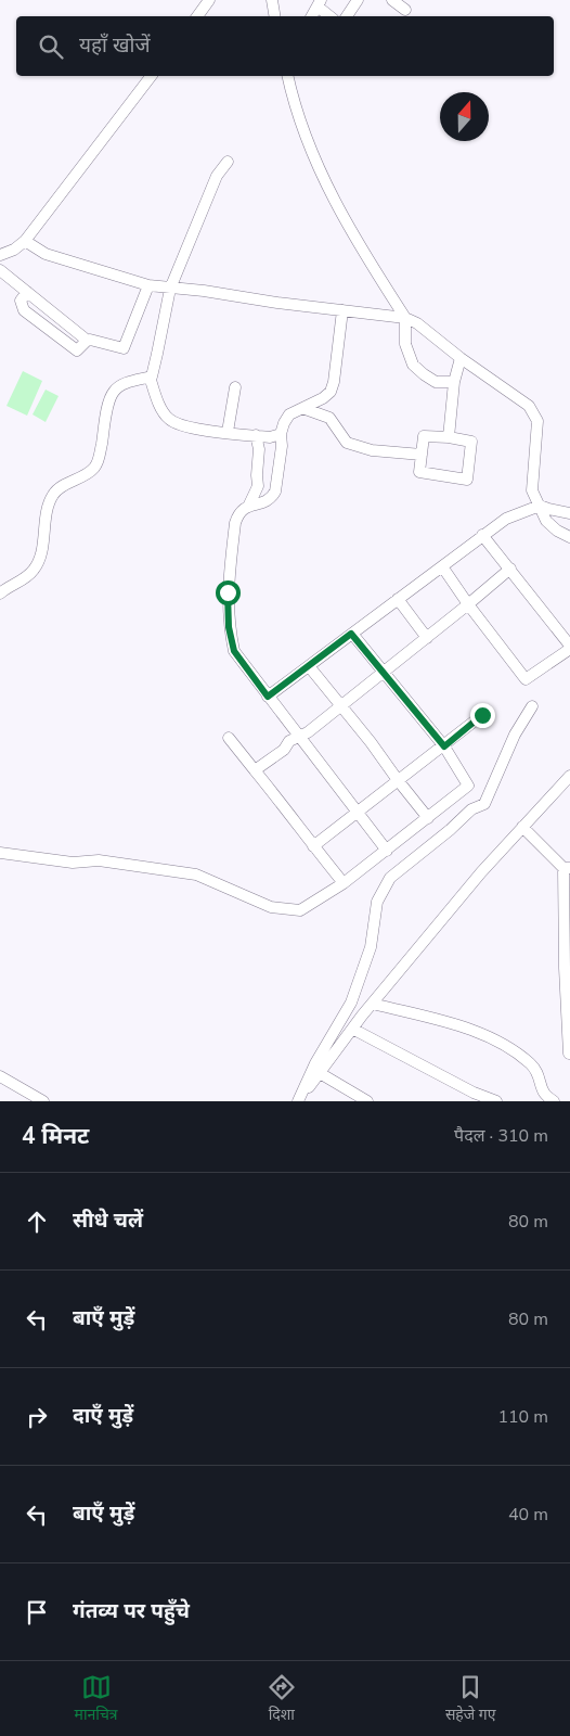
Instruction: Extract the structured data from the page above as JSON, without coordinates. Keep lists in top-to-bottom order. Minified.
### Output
{"north":"top","page":{"search":"यहाँ खोजें","heading":["4 मिनट","पैदल · 310 m"],"list":[["सीधे चलें","80 m"],["बाएँ मुड़ें","80 m"],["दाएँ मुड़ें","110 m"],["बाएँ मुड़ें","40 m"],"गंतव्य पर पहुँचे"],"nav":["मानचित्र","दिशा","सहेजे गए"]}}
